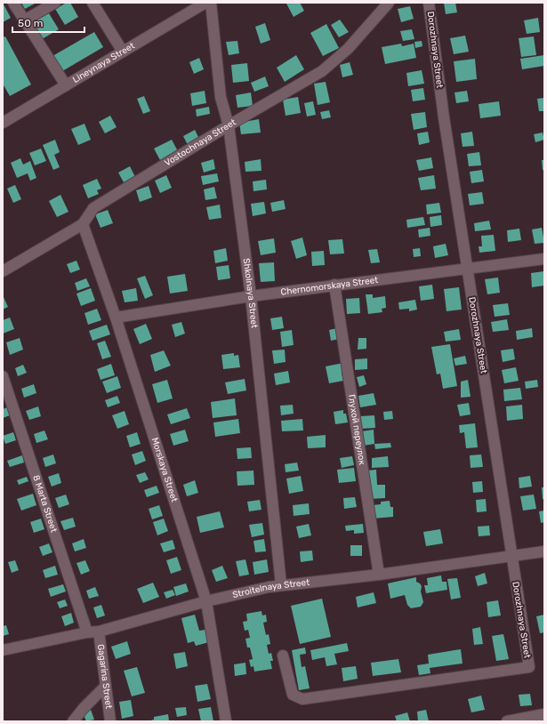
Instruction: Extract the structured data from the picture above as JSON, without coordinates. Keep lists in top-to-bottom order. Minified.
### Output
{"streets":{"street":["Dorozhnaya Street","Lineynaya Street","Vostochnaya Street","Chernomorskaya Street","Shkolnaya Street","Глухой переулок","Morskaya Street","8 Marta Street","Stroitelnaya Street","Gagarina Street"]},"crossings":[["Dorozhnaya Street","Chernomorskaya Street"],["Dorozhnaya Street","Stroitelnaya Street"],["Vostochnaya Street","Shkolnaya Street"],["Vostochnaya Street","Morskaya Street"],["Chernomorskaya Street","Shkolnaya Street"],["Chernomorskaya Street","Глухой переулок"],["Chernomorskaya Street","Morskaya Street"],["Shkolnaya Street","Stroitelnaya Street"],["Глухой переулок","Stroitelnaya Street"],["Morskaya Street","Stroitelnaya Street"],["8 Marta Street","Stroitelnaya Street"],["Stroitelnaya Street","Gagarina Street"]],"scale_bar":"50 m"}
